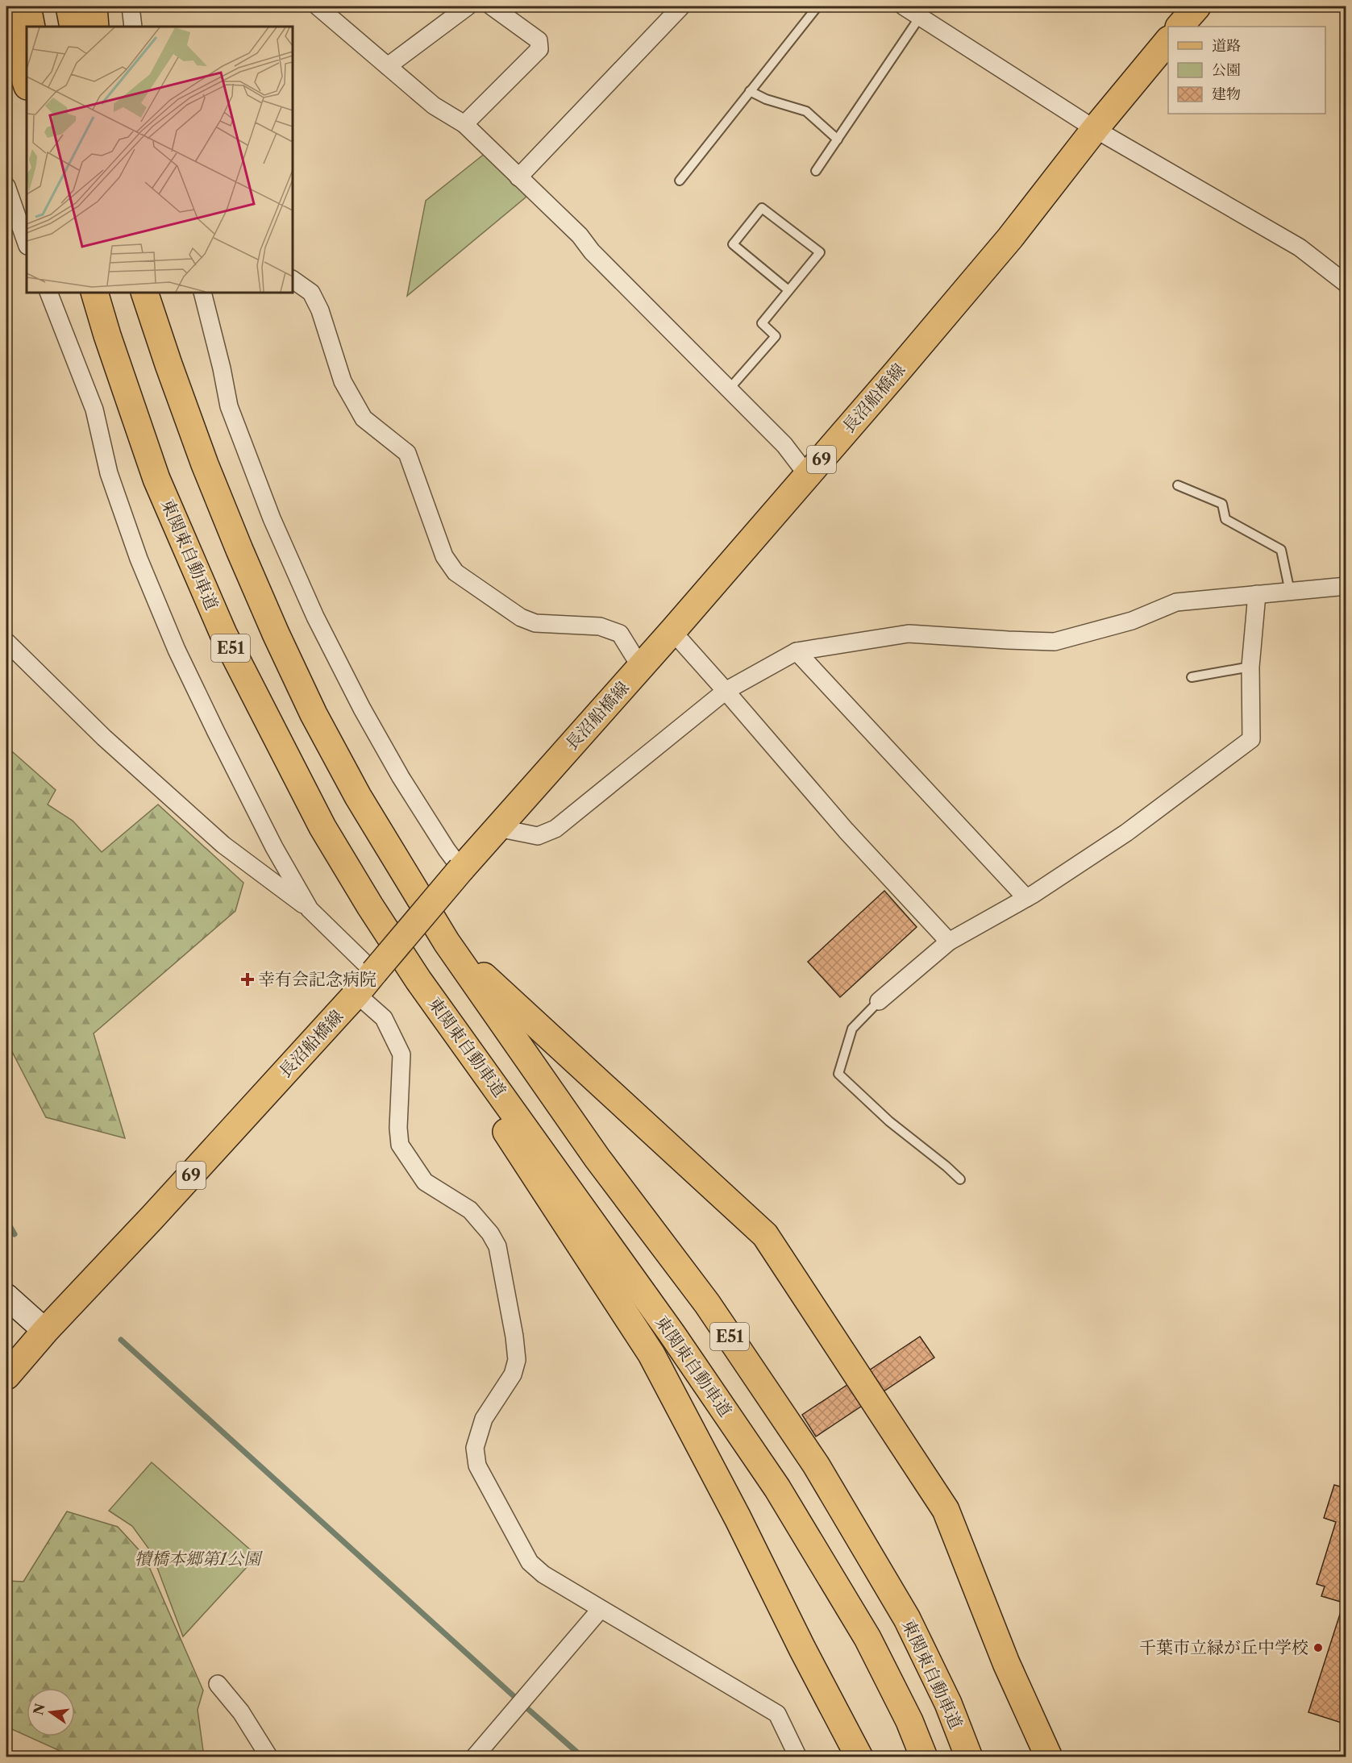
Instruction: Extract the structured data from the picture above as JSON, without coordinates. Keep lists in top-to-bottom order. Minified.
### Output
{"streets":{"main road":["長沼船橋線","69","東関東自動車道","E51"]},"parks":["犢橋本郷第1公園"],"places":{"health":["幸有会記念病院"],"other":["千葉市立緑が丘中学校"]},"legend":["道路","公園","建物"],"north":"left"}
